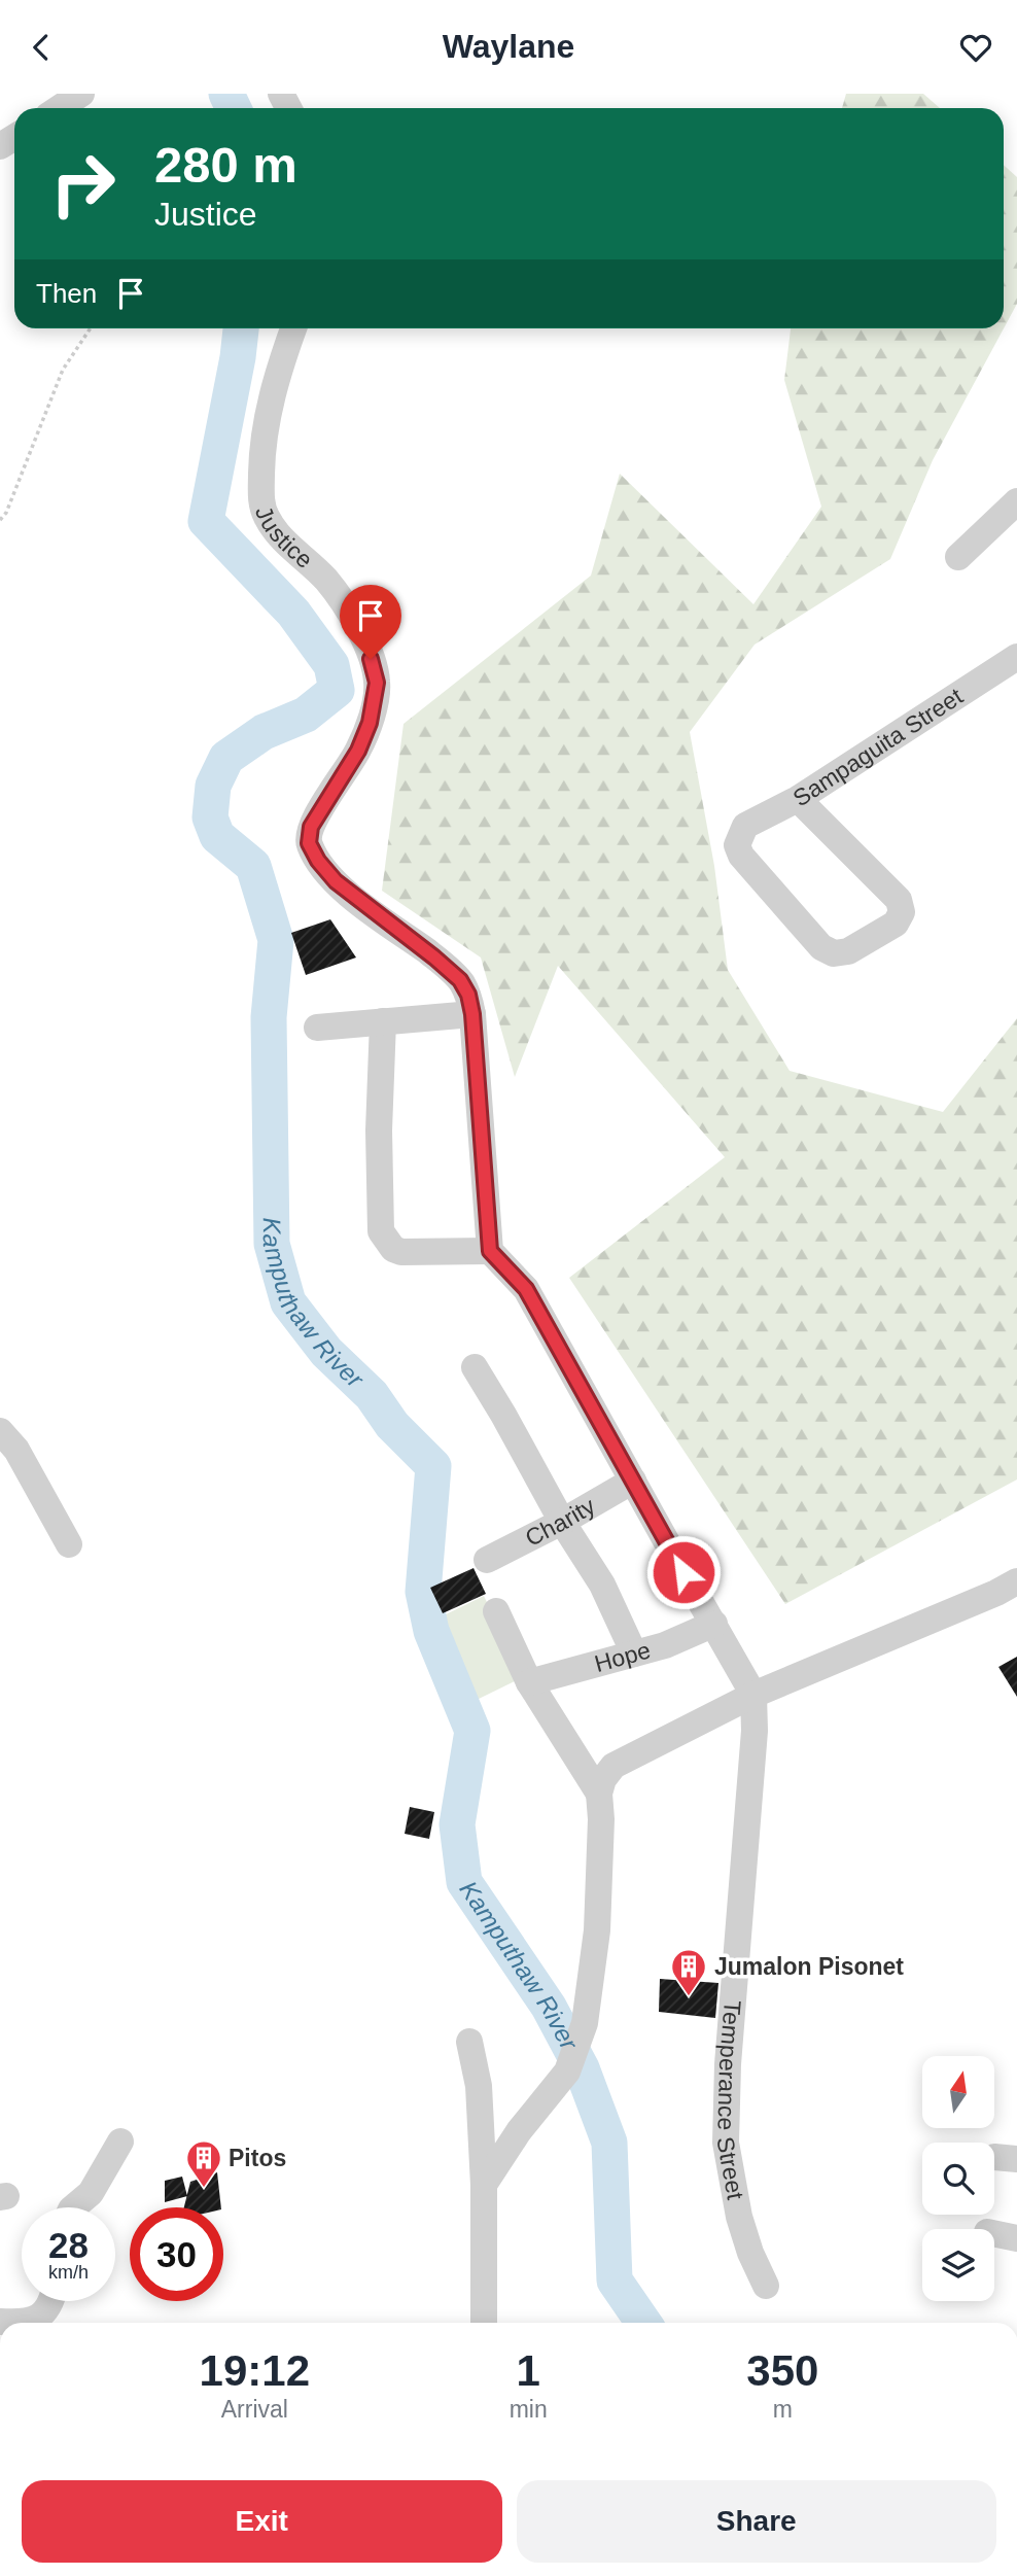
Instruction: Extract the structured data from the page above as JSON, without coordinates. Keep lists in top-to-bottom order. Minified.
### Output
{"streets":{"street":["Justice","Sampaguita Street","Charity","Hope","Temperance Street"]},"water":["Kamputhaw River"],"places":{"building":["Jumalon Pisonet","Pitos"]},"north":"top","page":{"header":"Waylane","turn":["280 m","Justice"],"then":"Then","speed":"28 km/h","limit":"30","eta":["19:12","Arrival","1","min","350","m"],"buttons":["Exit","Share"]}}
